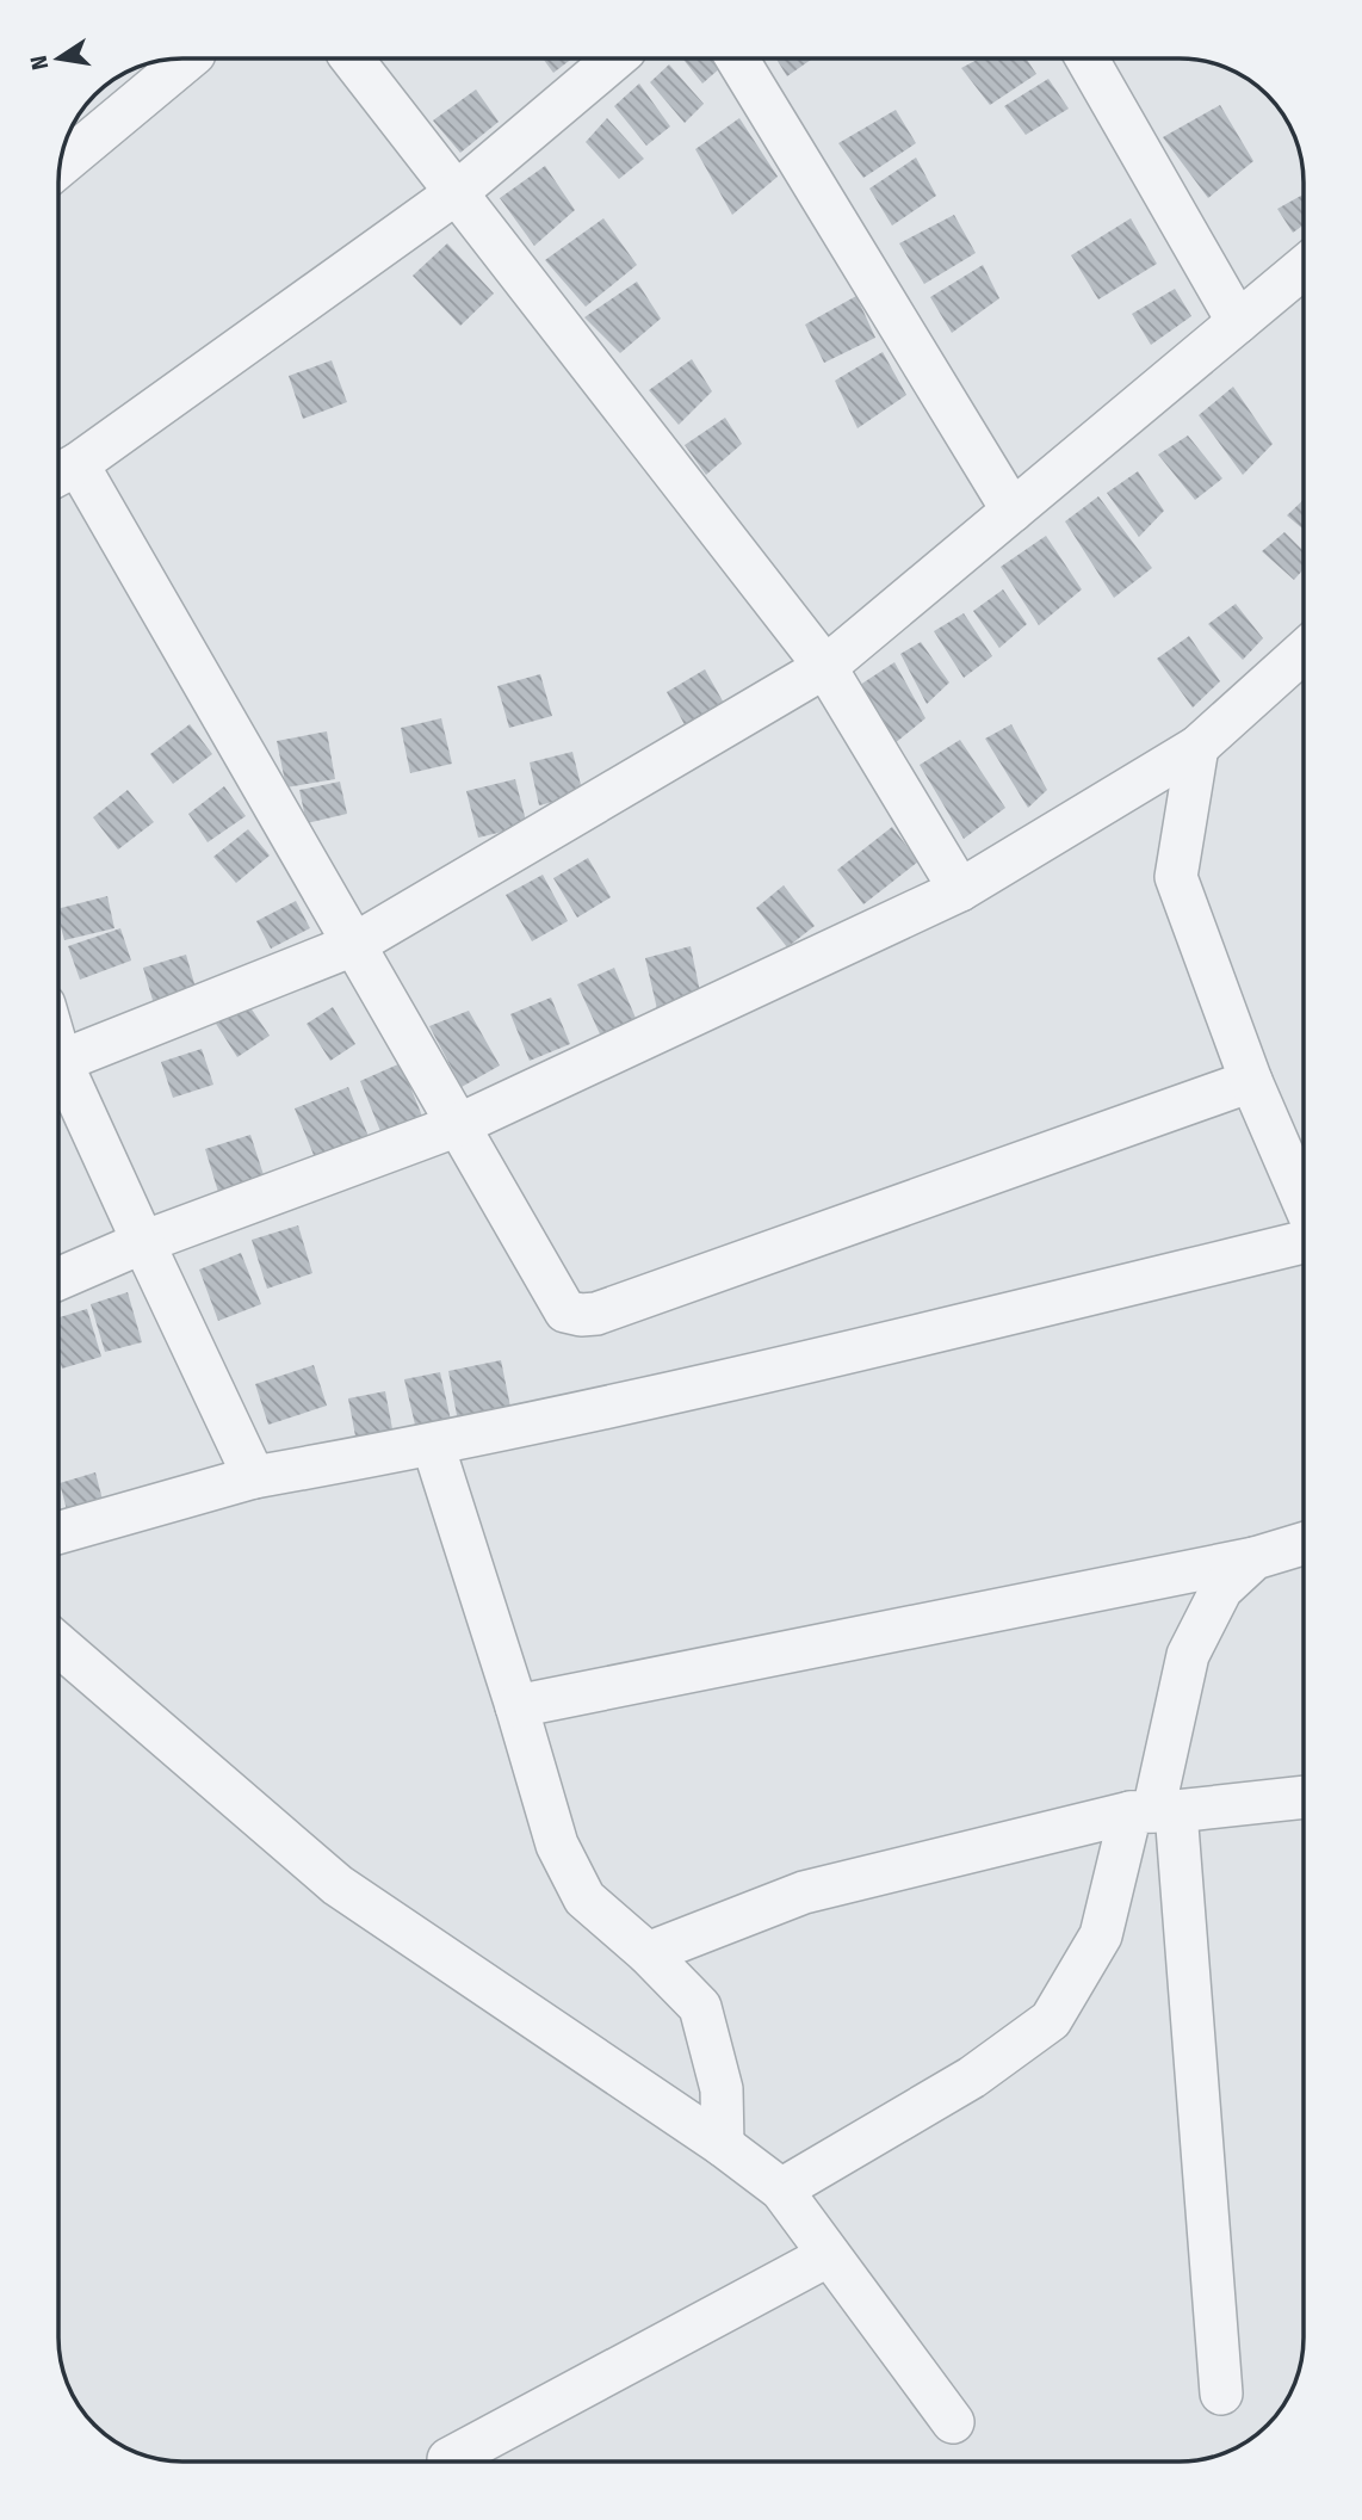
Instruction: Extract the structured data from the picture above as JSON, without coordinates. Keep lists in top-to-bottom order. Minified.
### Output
{"north":"left"}
